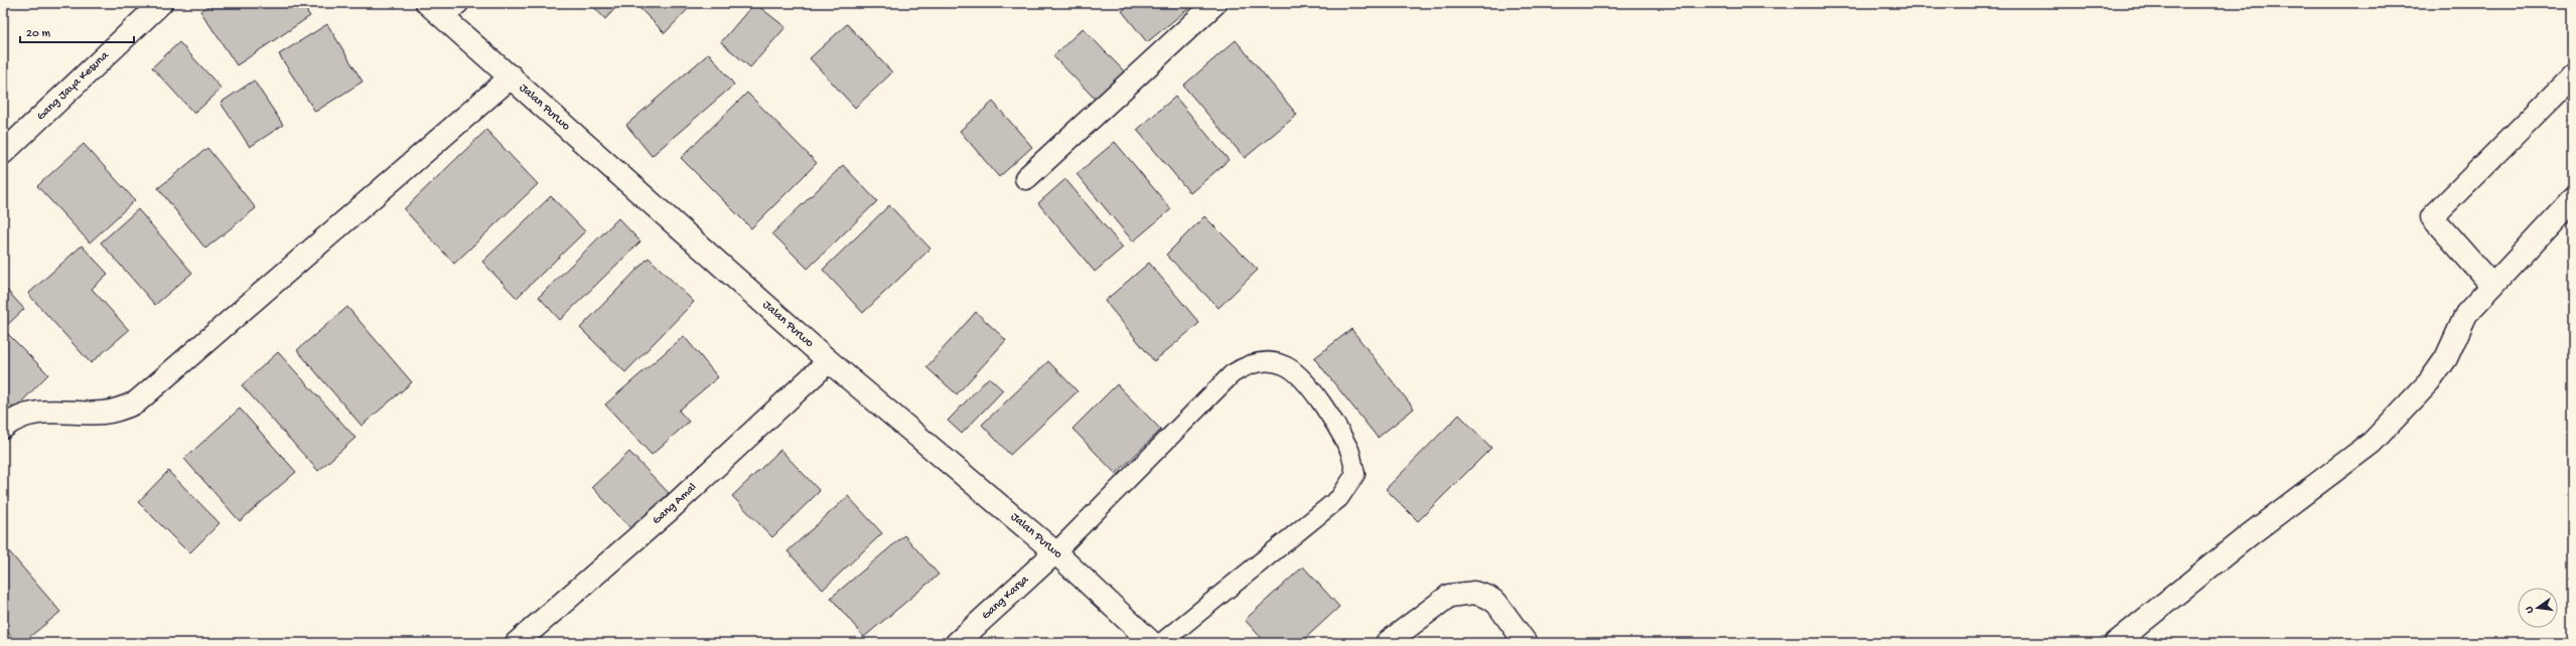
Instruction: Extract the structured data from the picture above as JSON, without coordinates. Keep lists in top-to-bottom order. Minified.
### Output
{"streets":{"street":["Gang Jaya Kesuna","Jalan Purwo","Gang Amal","Gang Karsa"]},"crossings":[["Jalan Purwo","Gang Amal"],["Jalan Purwo","Gang Karsa"]],"scale_bar":"20 m","north":"left"}
